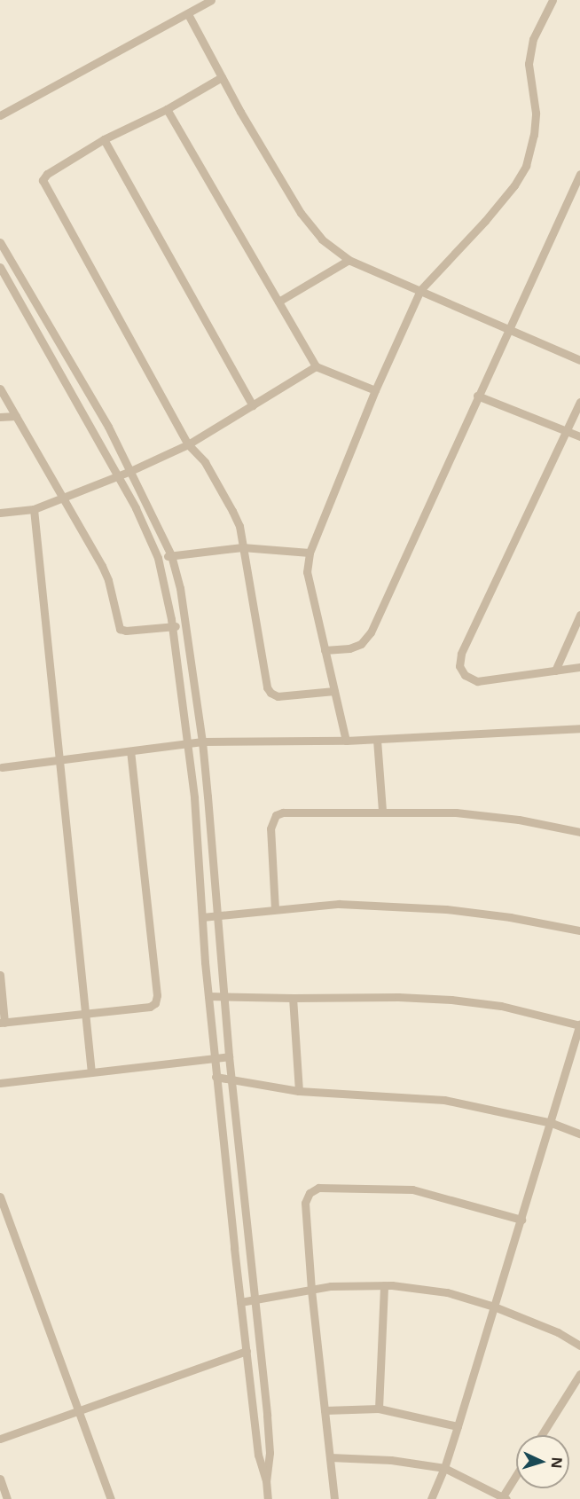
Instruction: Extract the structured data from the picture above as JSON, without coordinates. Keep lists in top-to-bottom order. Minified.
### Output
{"north":"right"}
